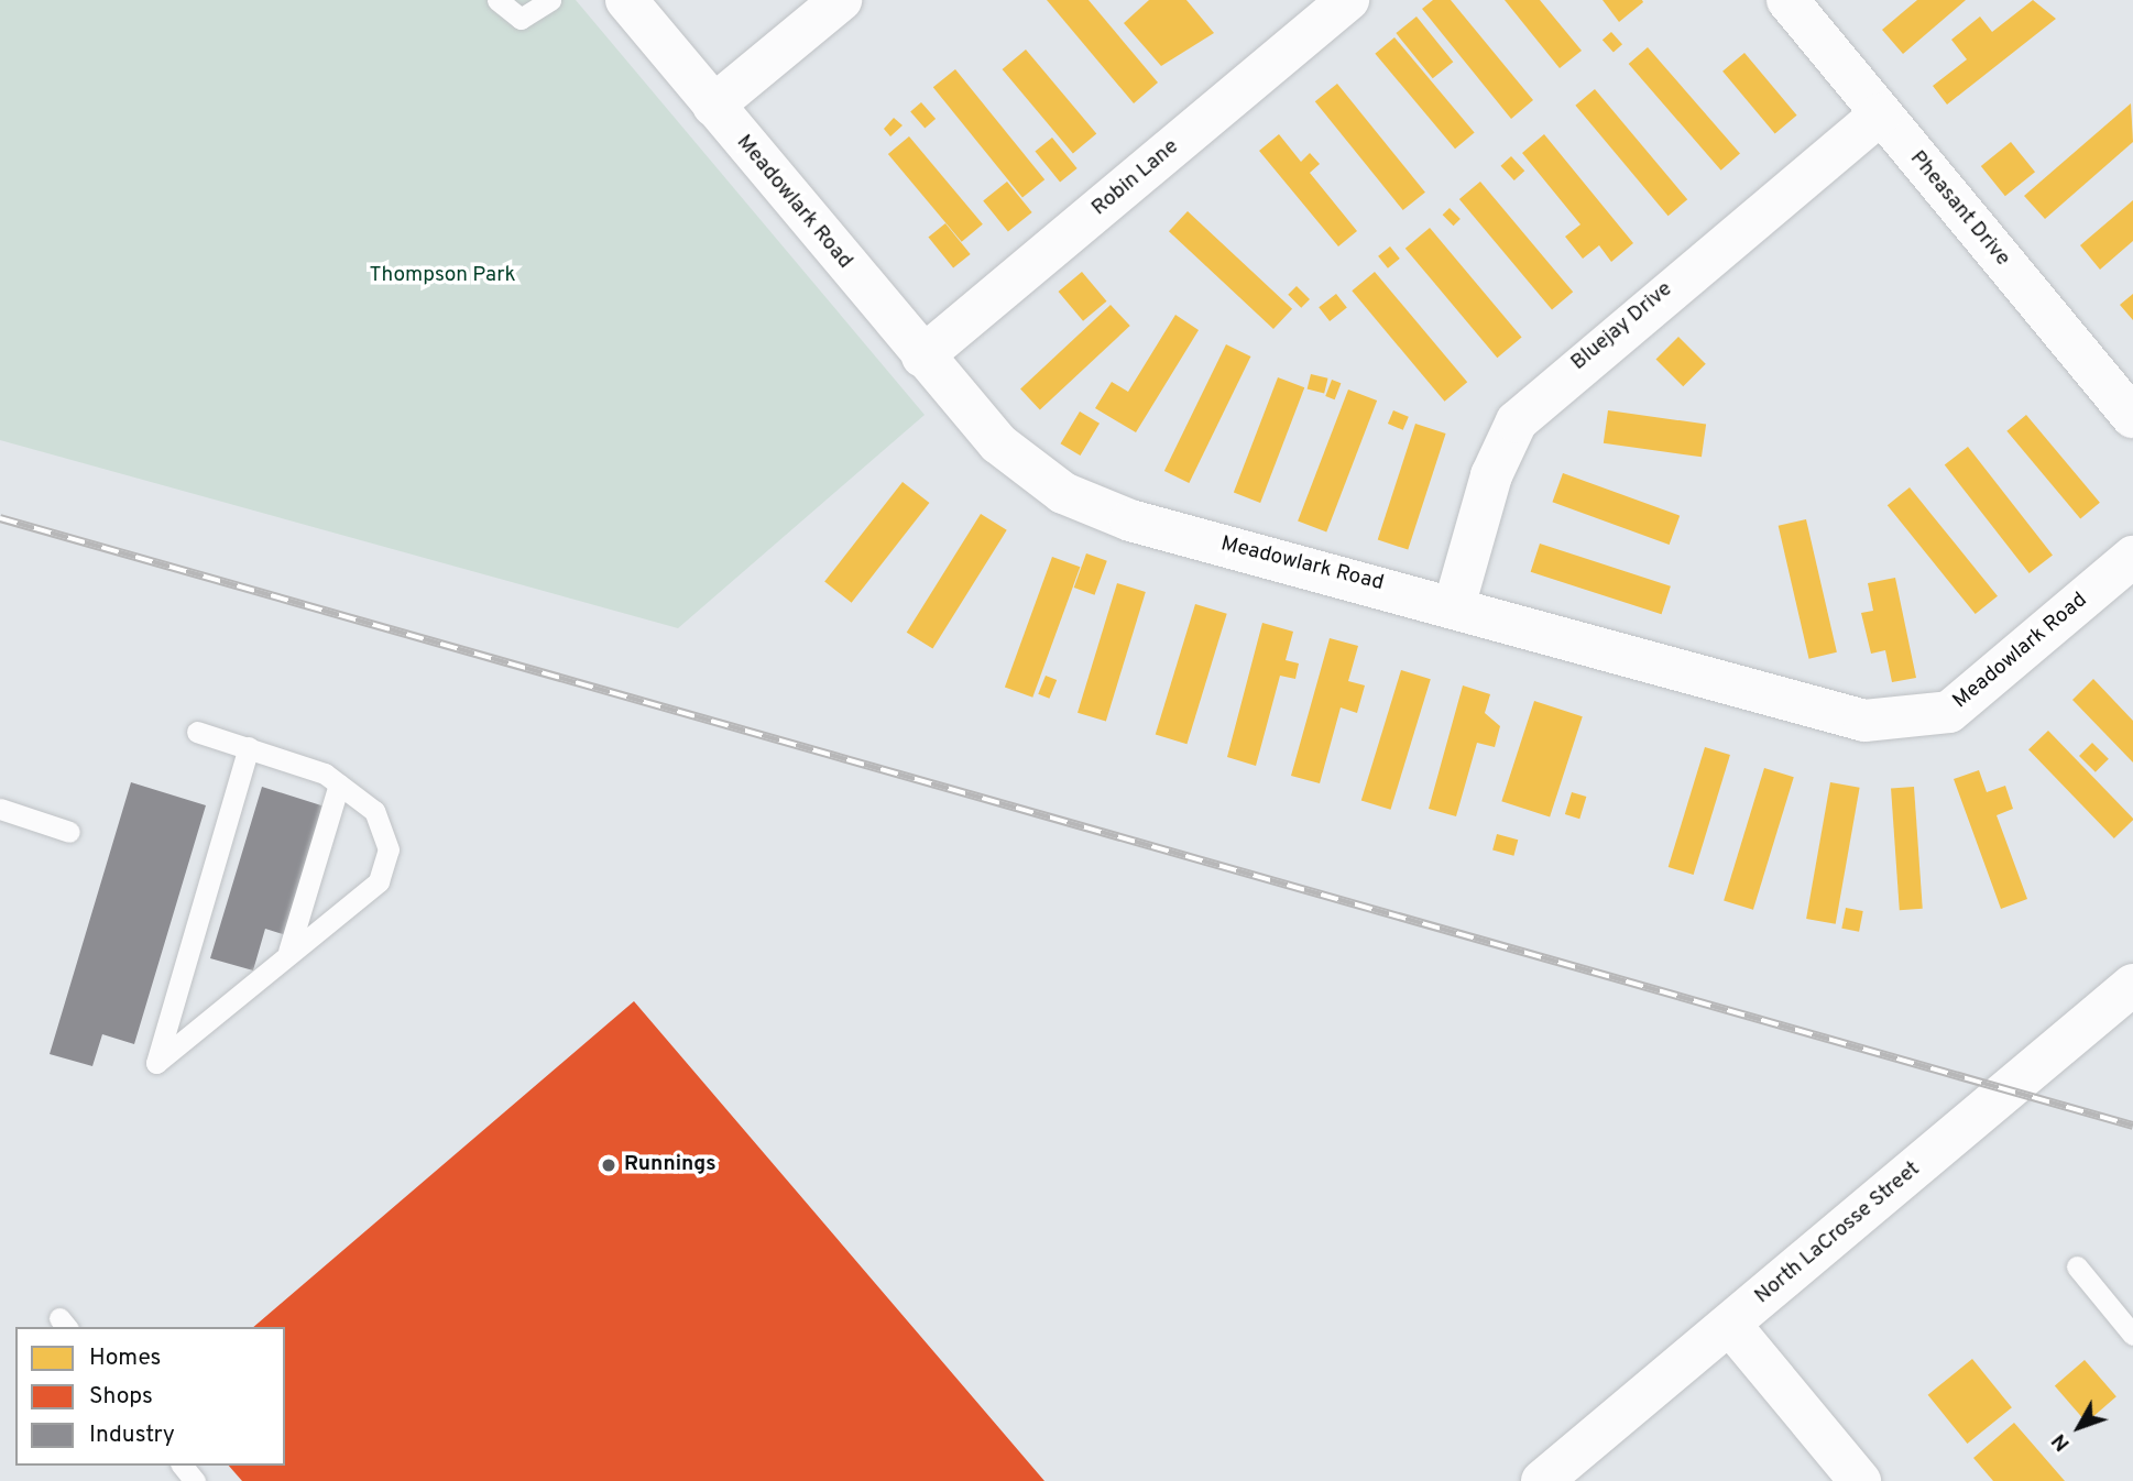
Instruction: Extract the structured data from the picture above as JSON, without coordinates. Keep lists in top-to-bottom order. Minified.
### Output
{"streets":{"street":["Robin Lane","Meadowlark Road","Pheasant Drive","Bluejay Drive","North LaCrosse Street"]},"crossings":[["Robin Lane","Meadowlark Road"],["Meadowlark Road","Bluejay Drive"],["Pheasant Drive","Bluejay Drive"]],"parks":["Thompson Park"],"places":["Runnings"],"legend":["Homes","Shops","Industry"],"north":"bottom left"}
